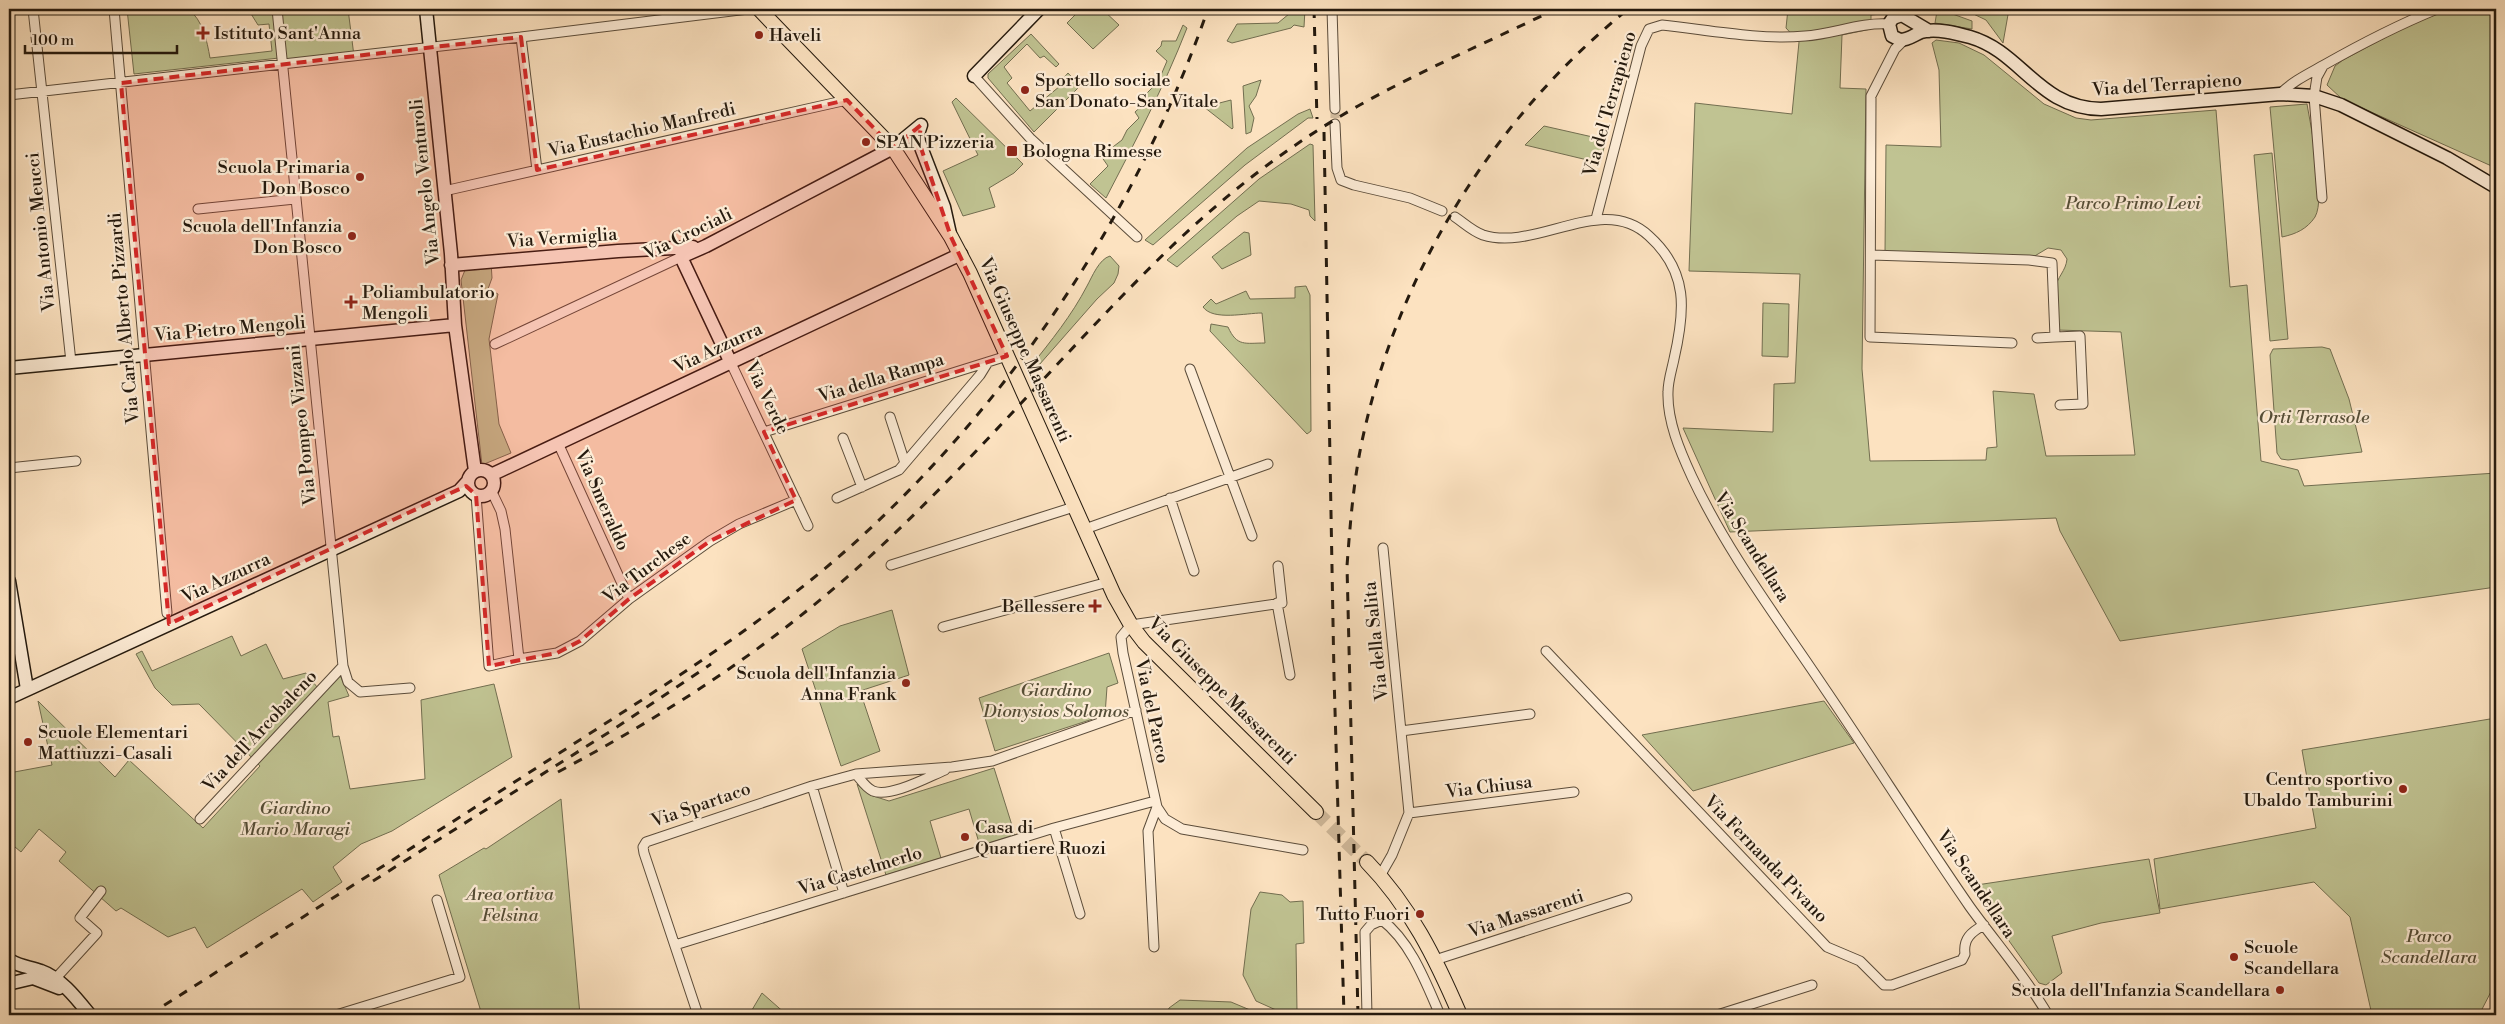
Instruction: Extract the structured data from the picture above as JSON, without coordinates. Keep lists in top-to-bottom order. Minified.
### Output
{"streets":{"main road":["Via Giuseppe Massarenti"],"street":["Via del Terrapieno","Via Eustachio Manfredi","Via Angelo Venturoli","Via Antonio Meucci","Via Crociali","Via Vermiglia","Via Carlo Alberto Pizzardi","Via Pietro Mengoli","Via Azzurra","Via della Rampa","Via Verde","Via Pompeo Vizzani","Via Smeraldo","Via Scandellara","Via Turchese","Via della Salita","Via del Parco","Via dell'Arcobaleno","Via Chiusa","Via Spartaco","Via Fernanda Pivano","Via Castelmerlo","Via Massarenti"]},"crossings":[["Via del Terrapieno","Via Scandellara"],["Via Eustachio Manfredi","Via Angelo Venturoli"],["Via Eustachio Manfredi","Via Giuseppe Massarenti"],["Via Angelo Venturoli","Via Vermiglia"],["Via Angelo Venturoli","Via Pietro Mengoli"],["Via Angelo Venturoli","Via Azzurra"],["Via Angelo Venturoli","Via Turchese"],["Via Antonio Meucci","Via Pietro Mengoli"],["Via Crociali","Via Vermiglia"],["Via Crociali","Via Giuseppe Massarenti"],["Via Crociali","Via Verde"],["Via Carlo Alberto Pizzardi","Via Pietro Mengoli"],["Via Carlo Alberto Pizzardi","Via Azzurra"],["Via Pietro Mengoli","Via Pompeo Vizzani"],["Via Azzurra","Via Giuseppe Massarenti"],["Via Azzurra","Via Verde"],["Via Azzurra","Via Pompeo Vizzani"],["Via Azzurra","Via Smeraldo"],["Via Azzurra","Via Turchese"],["Via Giuseppe Massarenti","Via della Rampa"],["Via Giuseppe Massarenti","Via del Parco"],["Via della Rampa","Via Verde"],["Via Verde","Via Turchese"],["Via Pompeo Vizzani","Via dell'Arcobaleno"],["Via Smeraldo","Via Turchese"],["Via Scandellara","Via Fernanda Pivano"],["Via della Salita","Via Chiusa"],["Via del Parco","Via Spartaco"],["Via del Parco","Via Castelmerlo"],["Via Spartaco","Via Castelmerlo"]],"parks":["Parco Primo Levi","Orti Terrasole","Giardino Dionysios Solomos","Giardino Mario Maragi","Area ortiva Felsina","Parco Scandellara"],"places":{"health":["Istituto Sant'Anna","Poliambulatorio Mengoli","Bellessere"],"other":["Haveli","Sportello sociale San Donato-San Vitale","SPAN Pizzeria","Scuola Primaria Don Bosco","Scuola dell'Infanzia Don Bosco","Scuola dell'Infanzia Anna Frank","Scuole Elementari Mattiuzzi-Casali","Centro sportivo Ubaldo Tamburini","Casa di Quartiere Ruozi","Tutto Fuori","Scuole Scandellara","Scuola dell'Infanzia Scandellara"],"transit":["Bologna Rimesse"]},"scale_bar":"100 m"}
